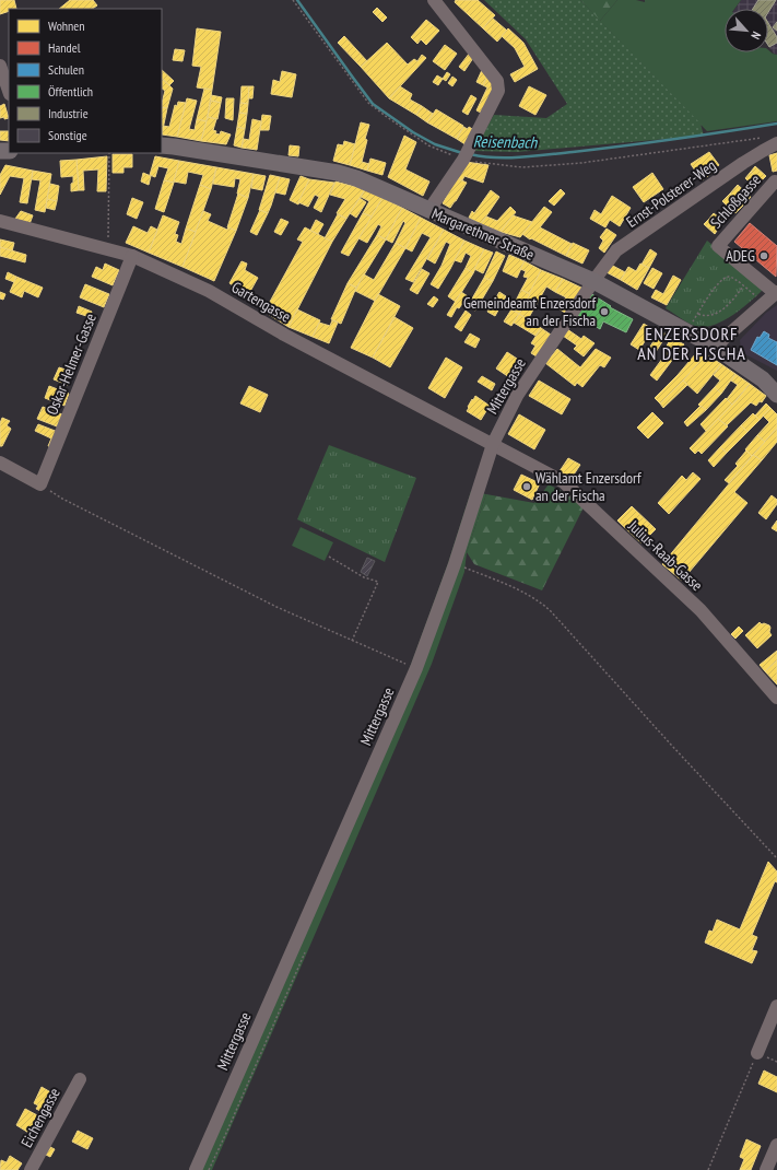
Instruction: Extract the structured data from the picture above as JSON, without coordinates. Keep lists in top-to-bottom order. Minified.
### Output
{"streets":{"main road":["Margarethner Straße"],"street":["Ernst-Polsterer-Weg","Schloßgasse","Gartengasse","Oskar-Helmer-Gasse","Mittergasse","Julius-Raab-Gasse","Eichengasse"]},"crossings":[["Ernst-Polsterer-Weg","Margarethner Straße"],["Ernst-Polsterer-Weg","Mittergasse"],["Schloßgasse","Margarethner Straße"],["Margarethner Straße","Mittergasse"],["Gartengasse","Oskar-Helmer-Gasse"],["Gartengasse","Mittergasse"],["Gartengasse","Julius-Raab-Gasse"],["Mittergasse","Julius-Raab-Gasse"]],"districts":["ENZERSDORF AN DER FISCHA"],"water":["Reisenbach"],"places":["ADEG","Gemeindeamt Enzersdorf an der Fischa","Wählamt Enzersdorf an der Fischa"],"legend":["Wohnen","Handel","Schulen","Öffentlich","Industrie","Sonstige"],"north":"bottom right"}
